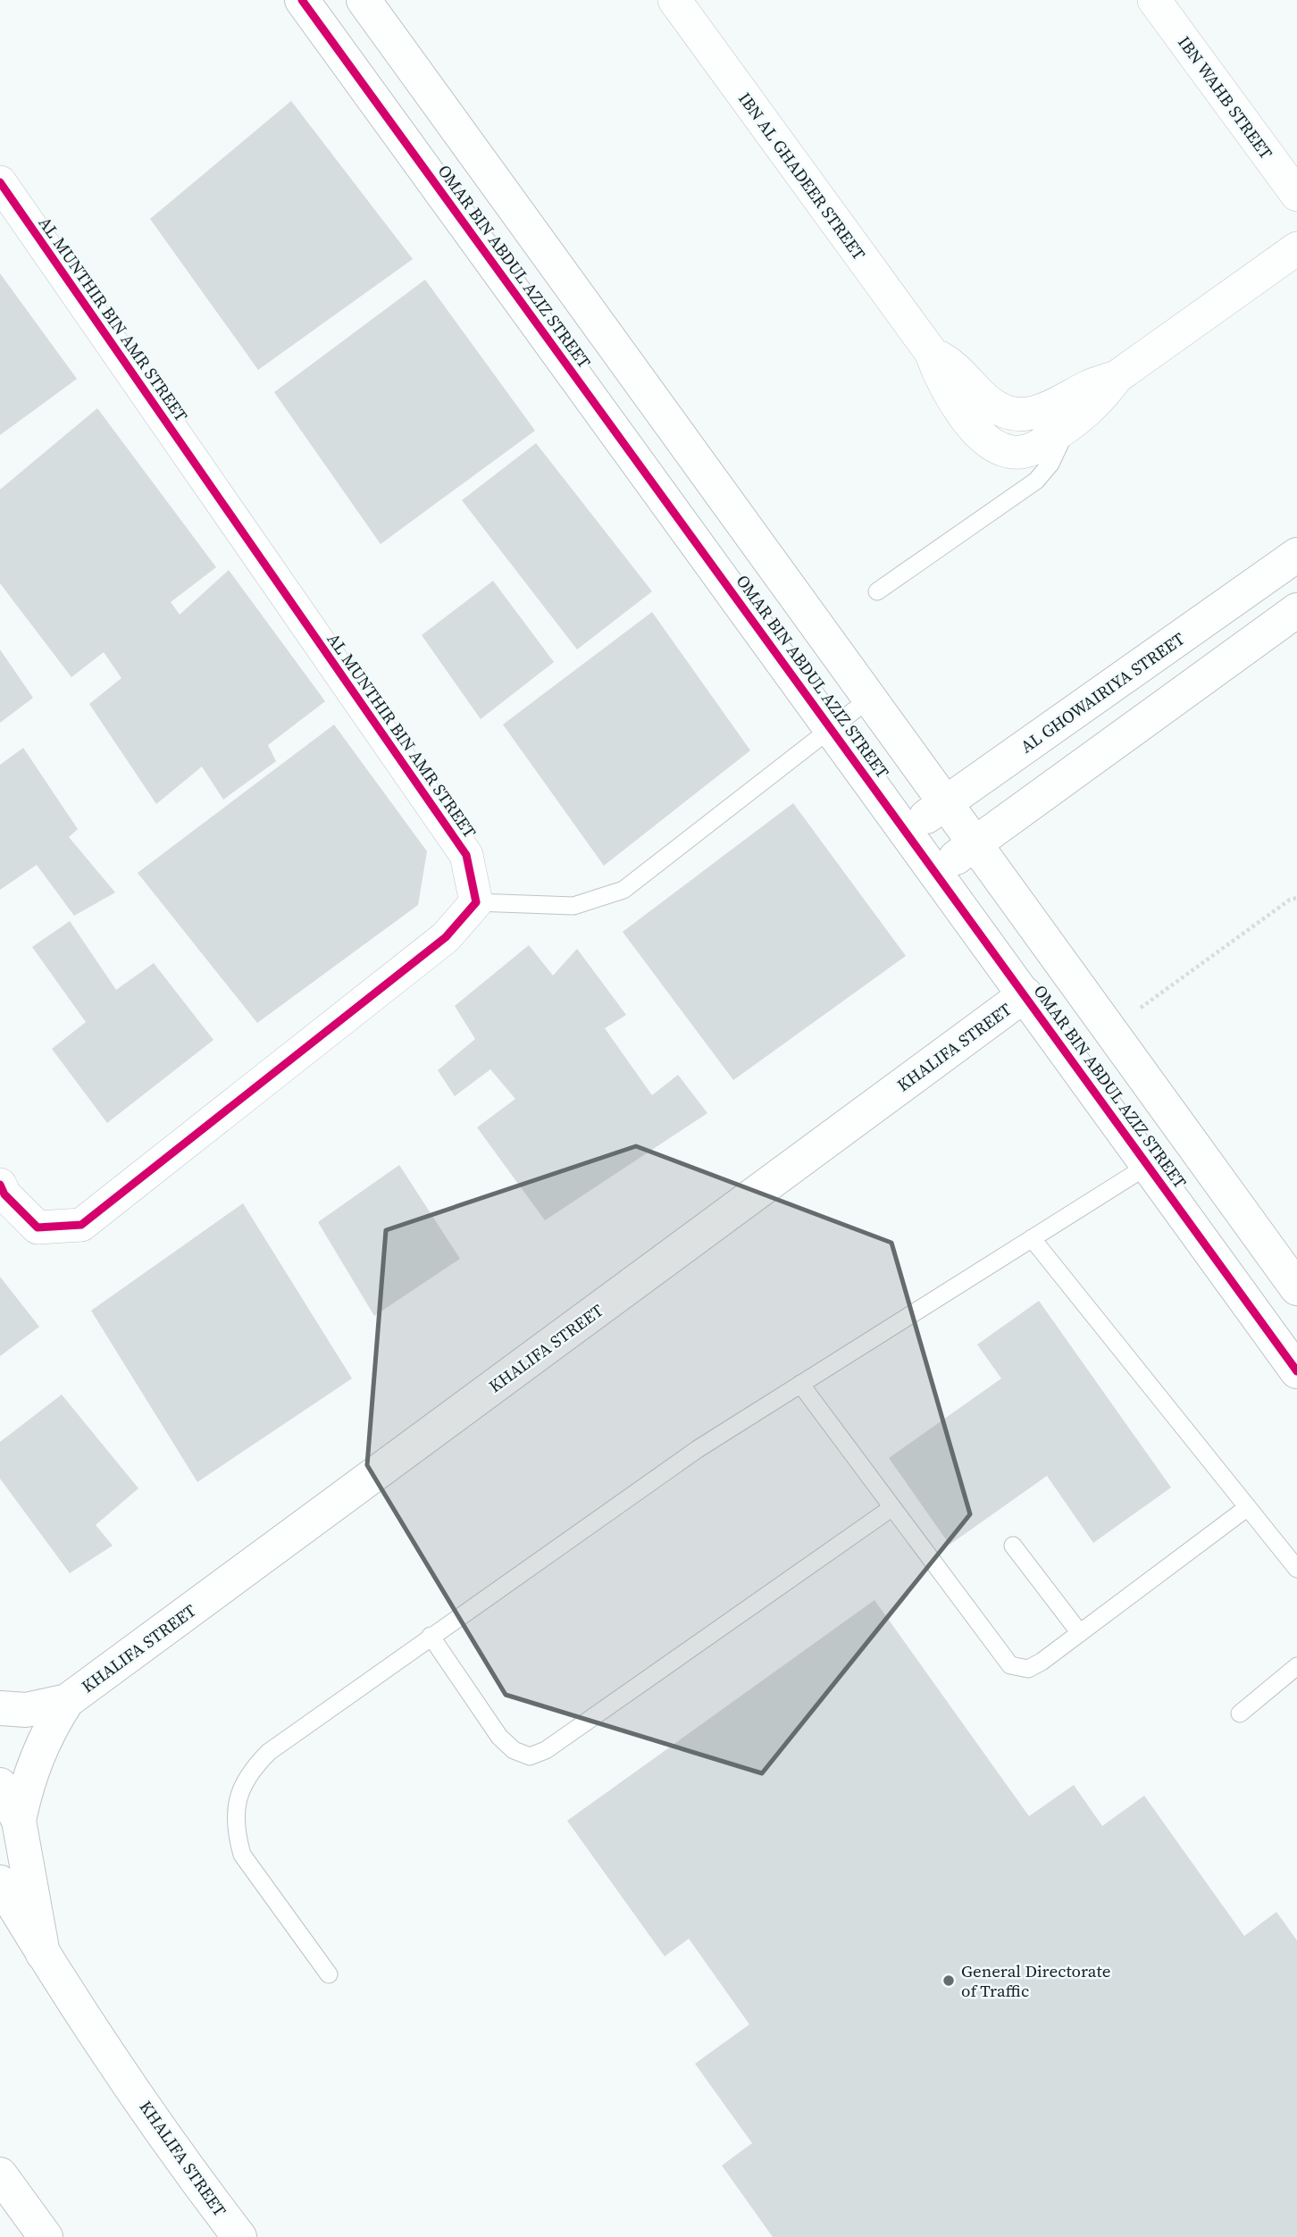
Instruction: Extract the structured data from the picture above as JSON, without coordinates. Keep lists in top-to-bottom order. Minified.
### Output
{"streets":{"street":["IBN WAHB STREET","IBN AL GHADEER STREET","OMAR BIN ABDUL AZIZ STREET","AL MUNTHIR BIN AMR STREET","AL GHOWAIRIYA STREET","KHALIFA STREET"]},"crossings":[["OMAR BIN ABDUL AZIZ STREET","AL GHOWAIRIYA STREET"],["OMAR BIN ABDUL AZIZ STREET","KHALIFA STREET"]],"places":["General Directorate of Traffic"]}
